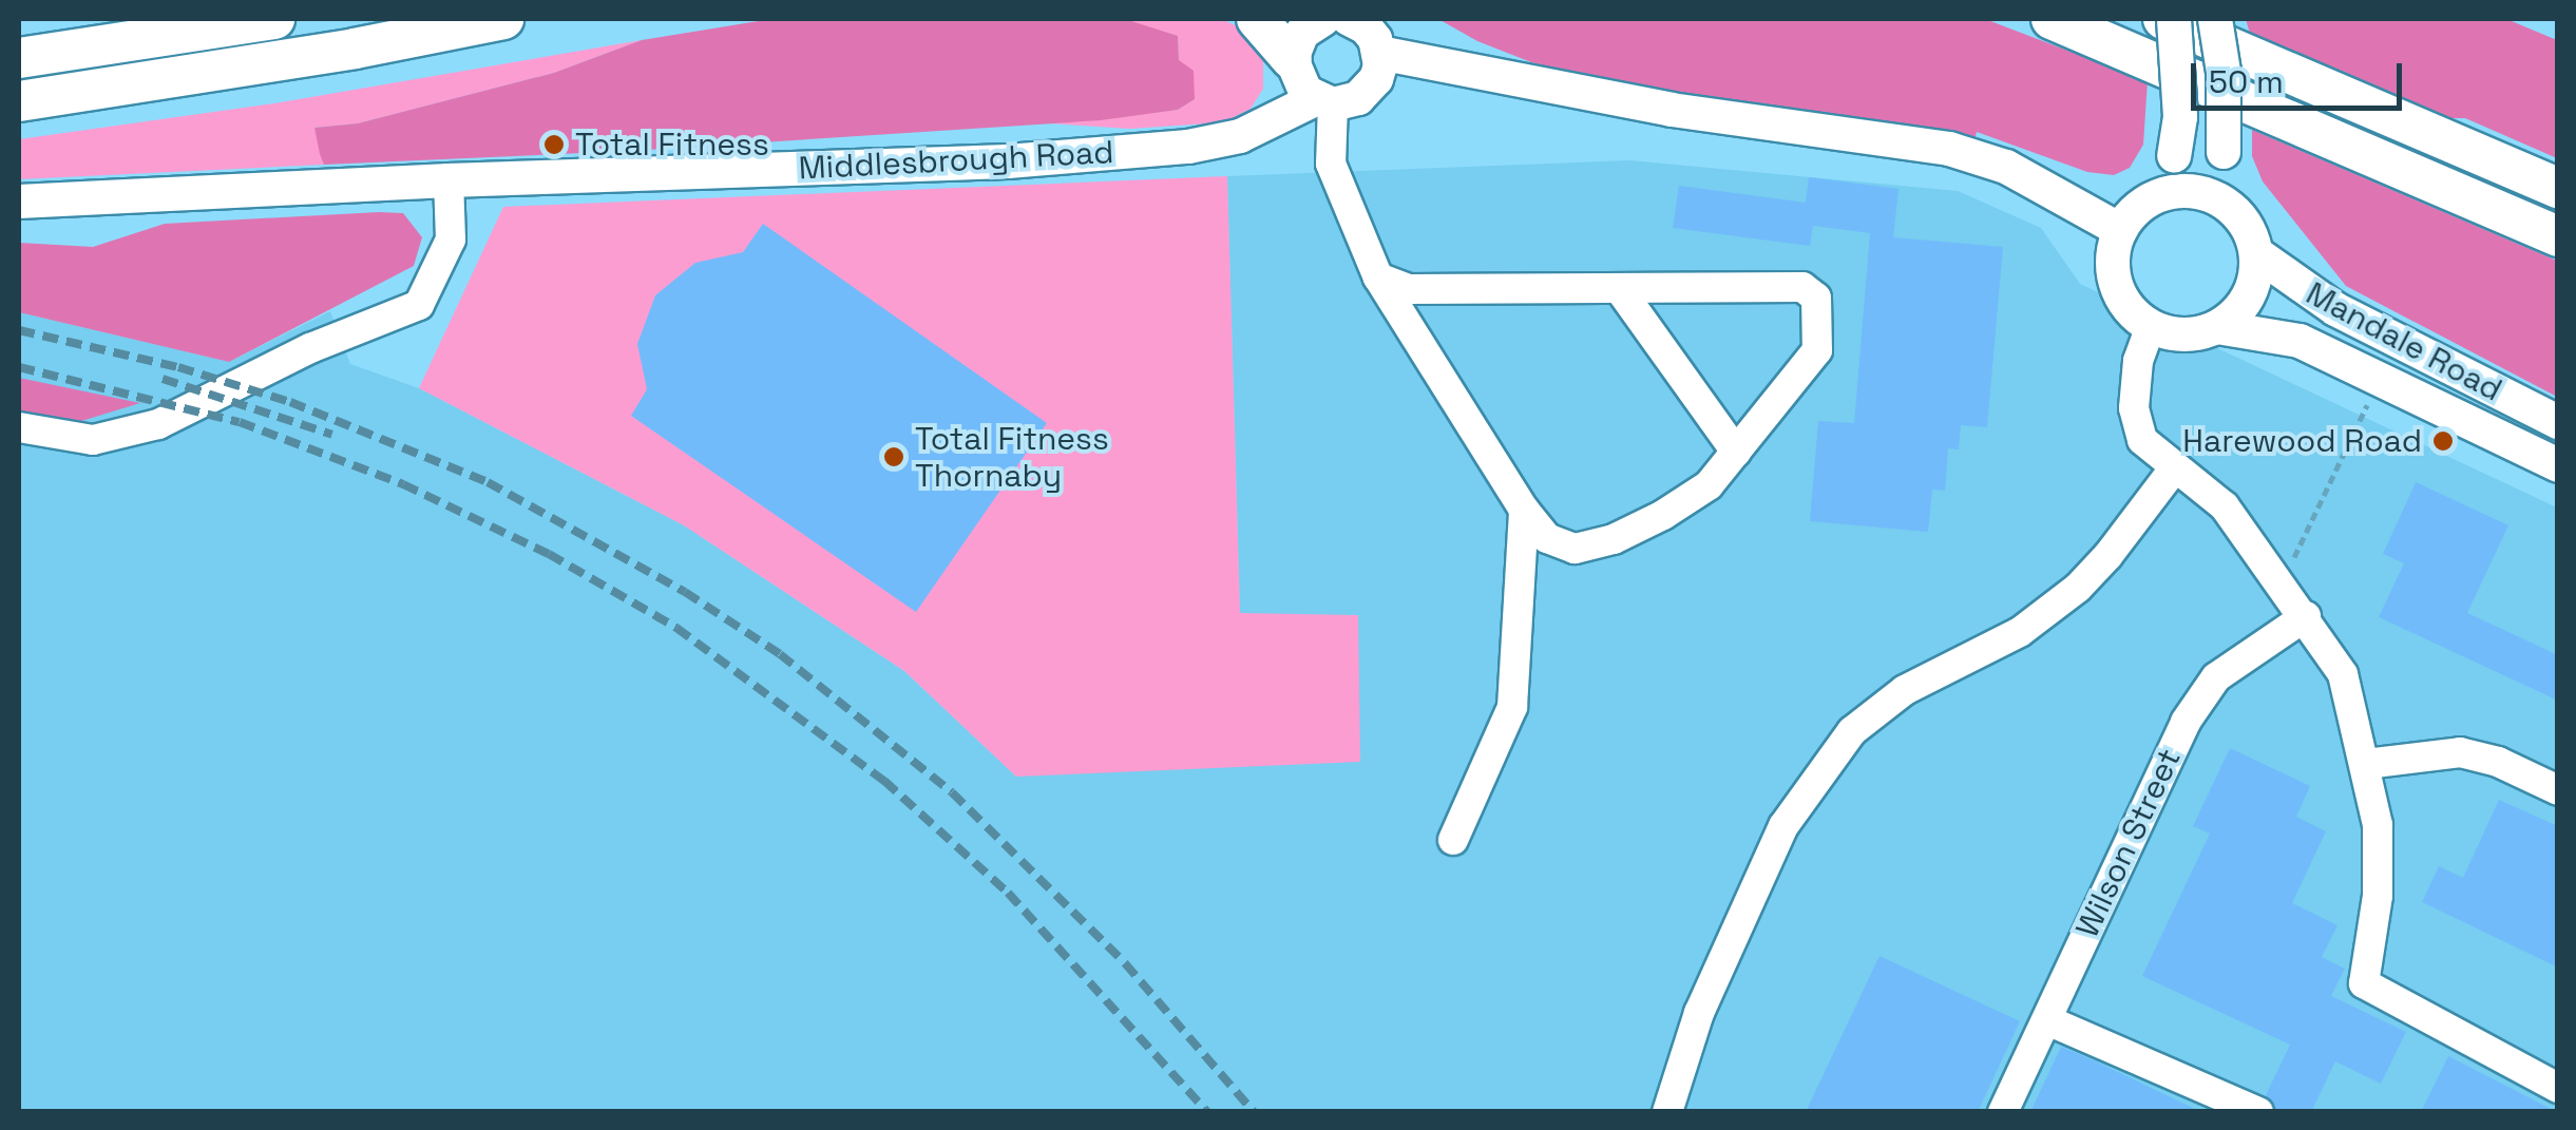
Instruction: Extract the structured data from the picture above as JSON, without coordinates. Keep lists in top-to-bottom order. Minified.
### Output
{"streets":{"main road":["Middlesbrough Road","Mandale Road"],"street":["Wilson Street"]},"places":["Total Fitness","Harewood Road","Total Fitness Thornaby"],"scale_bar":"50 m"}
